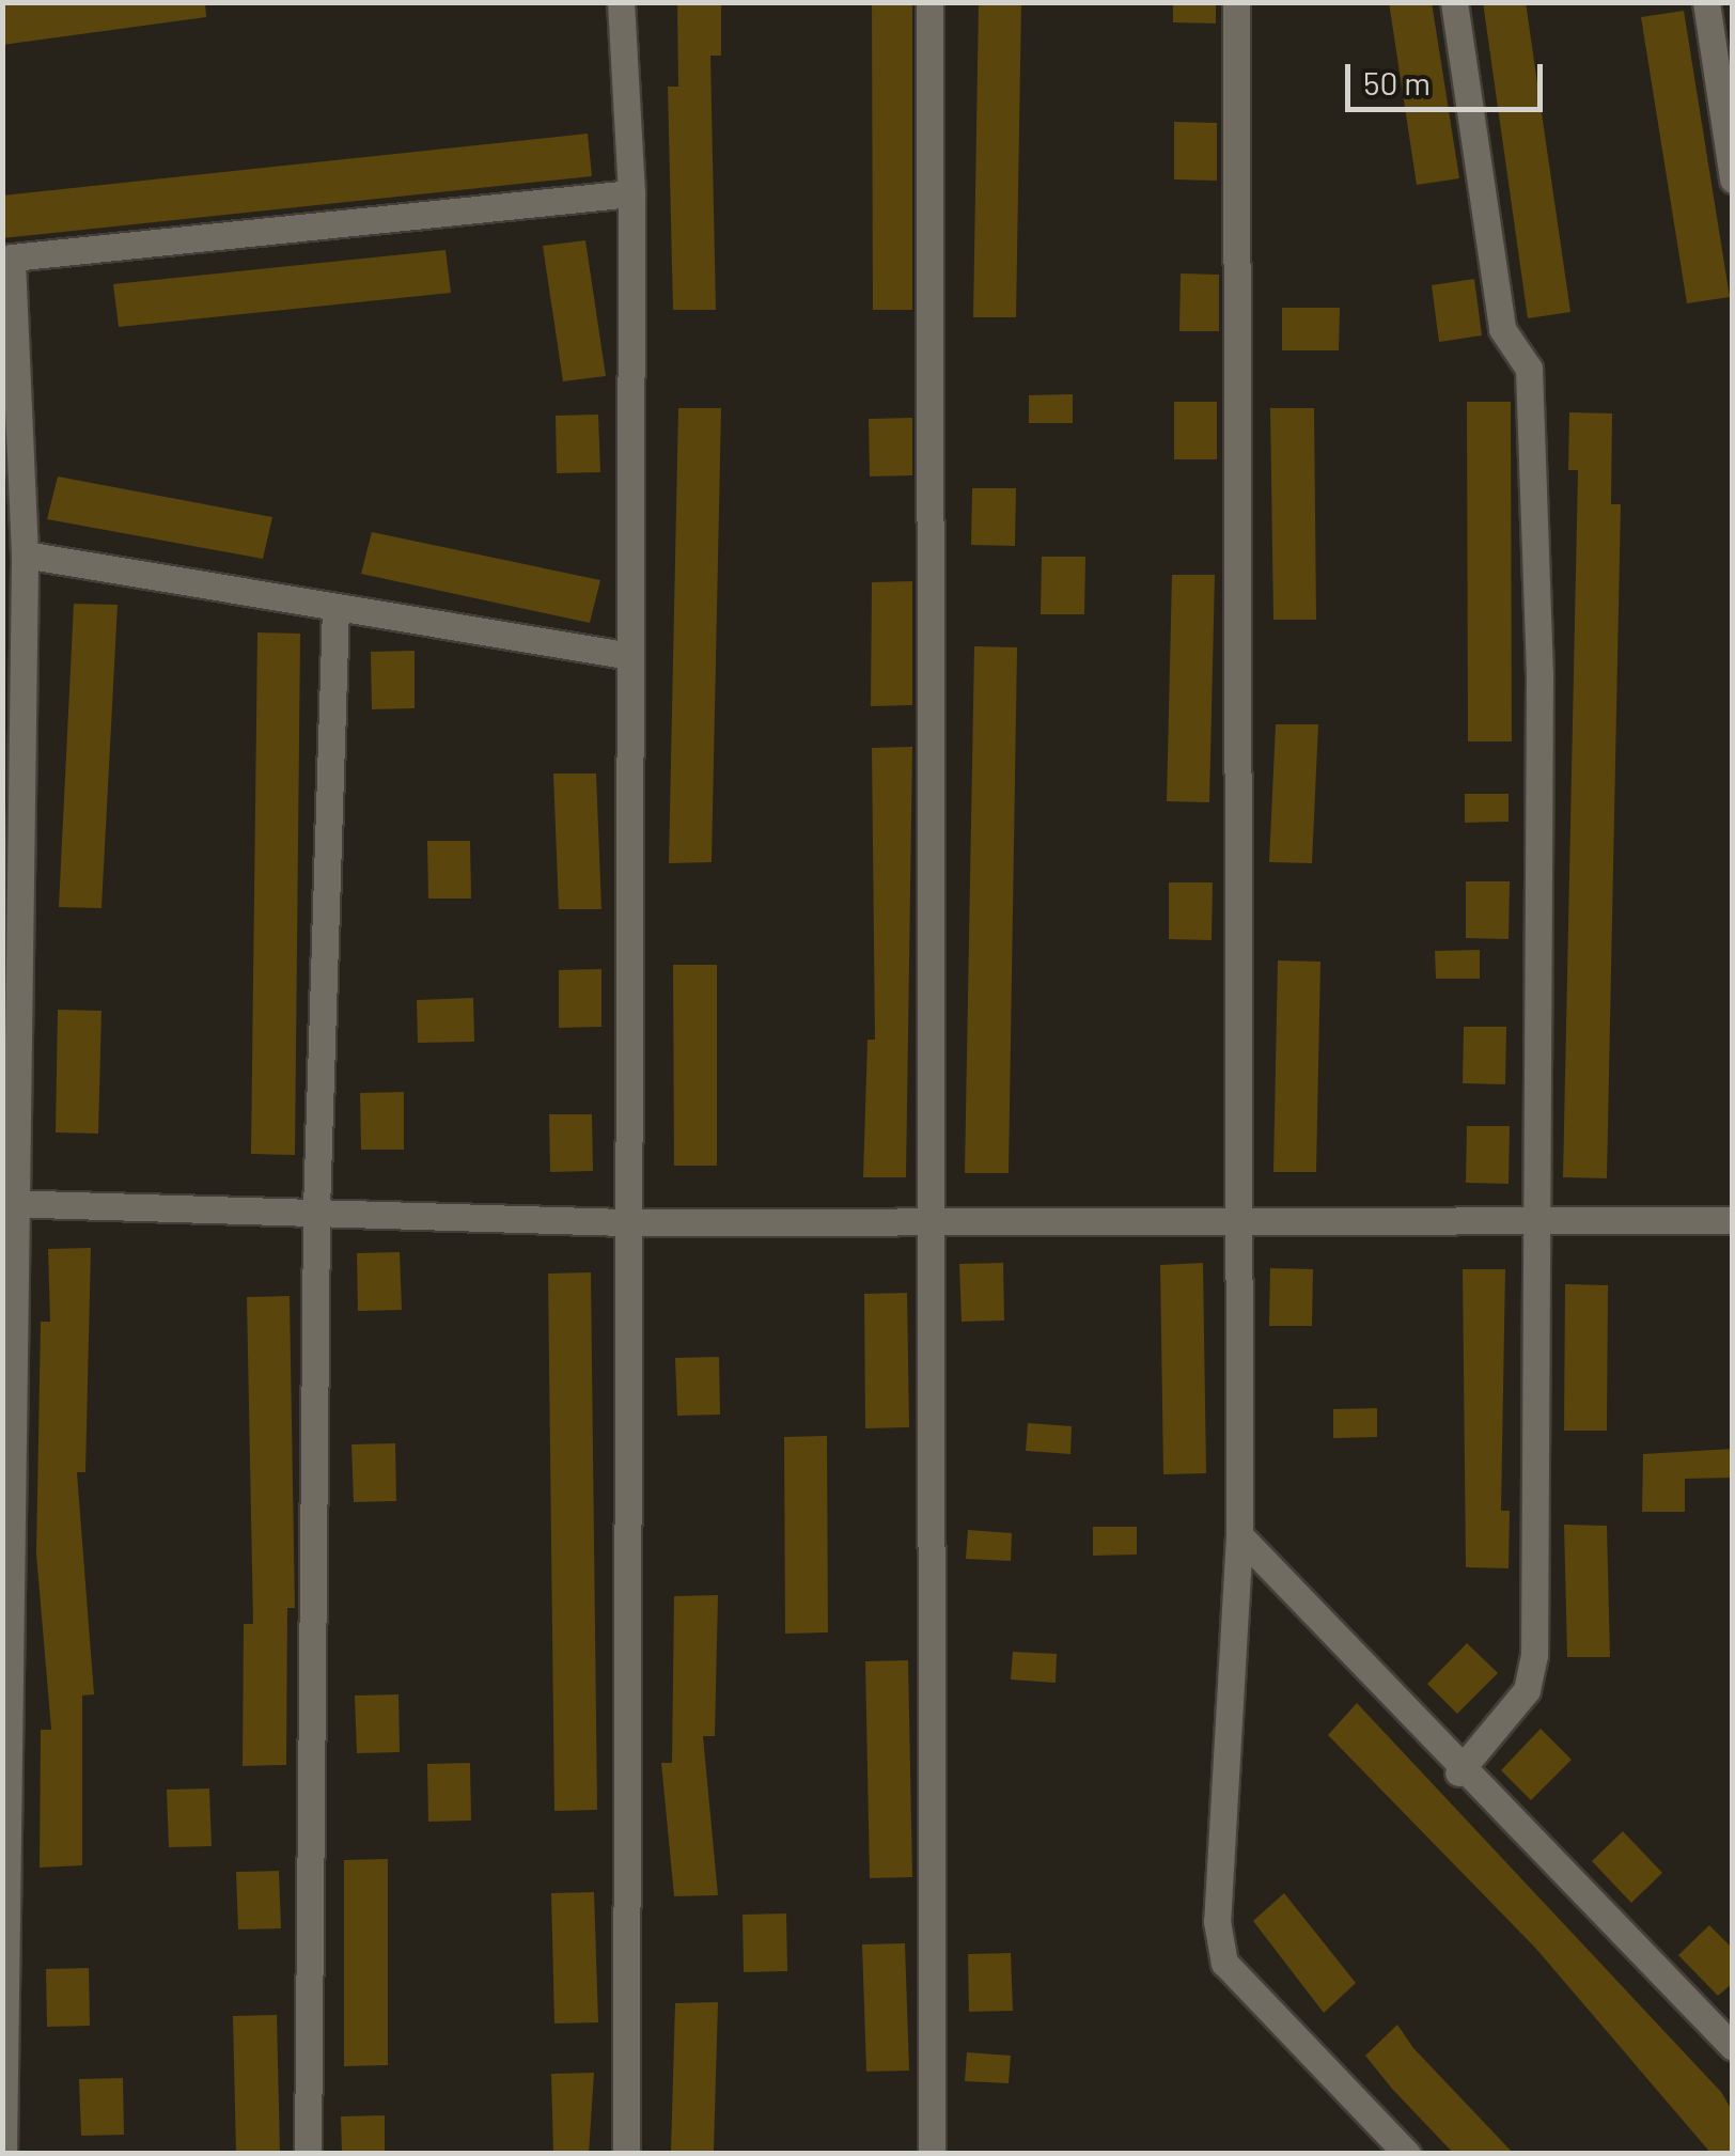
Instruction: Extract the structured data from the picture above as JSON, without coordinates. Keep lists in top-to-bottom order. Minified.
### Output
{"scale_bar":"50 m"}
